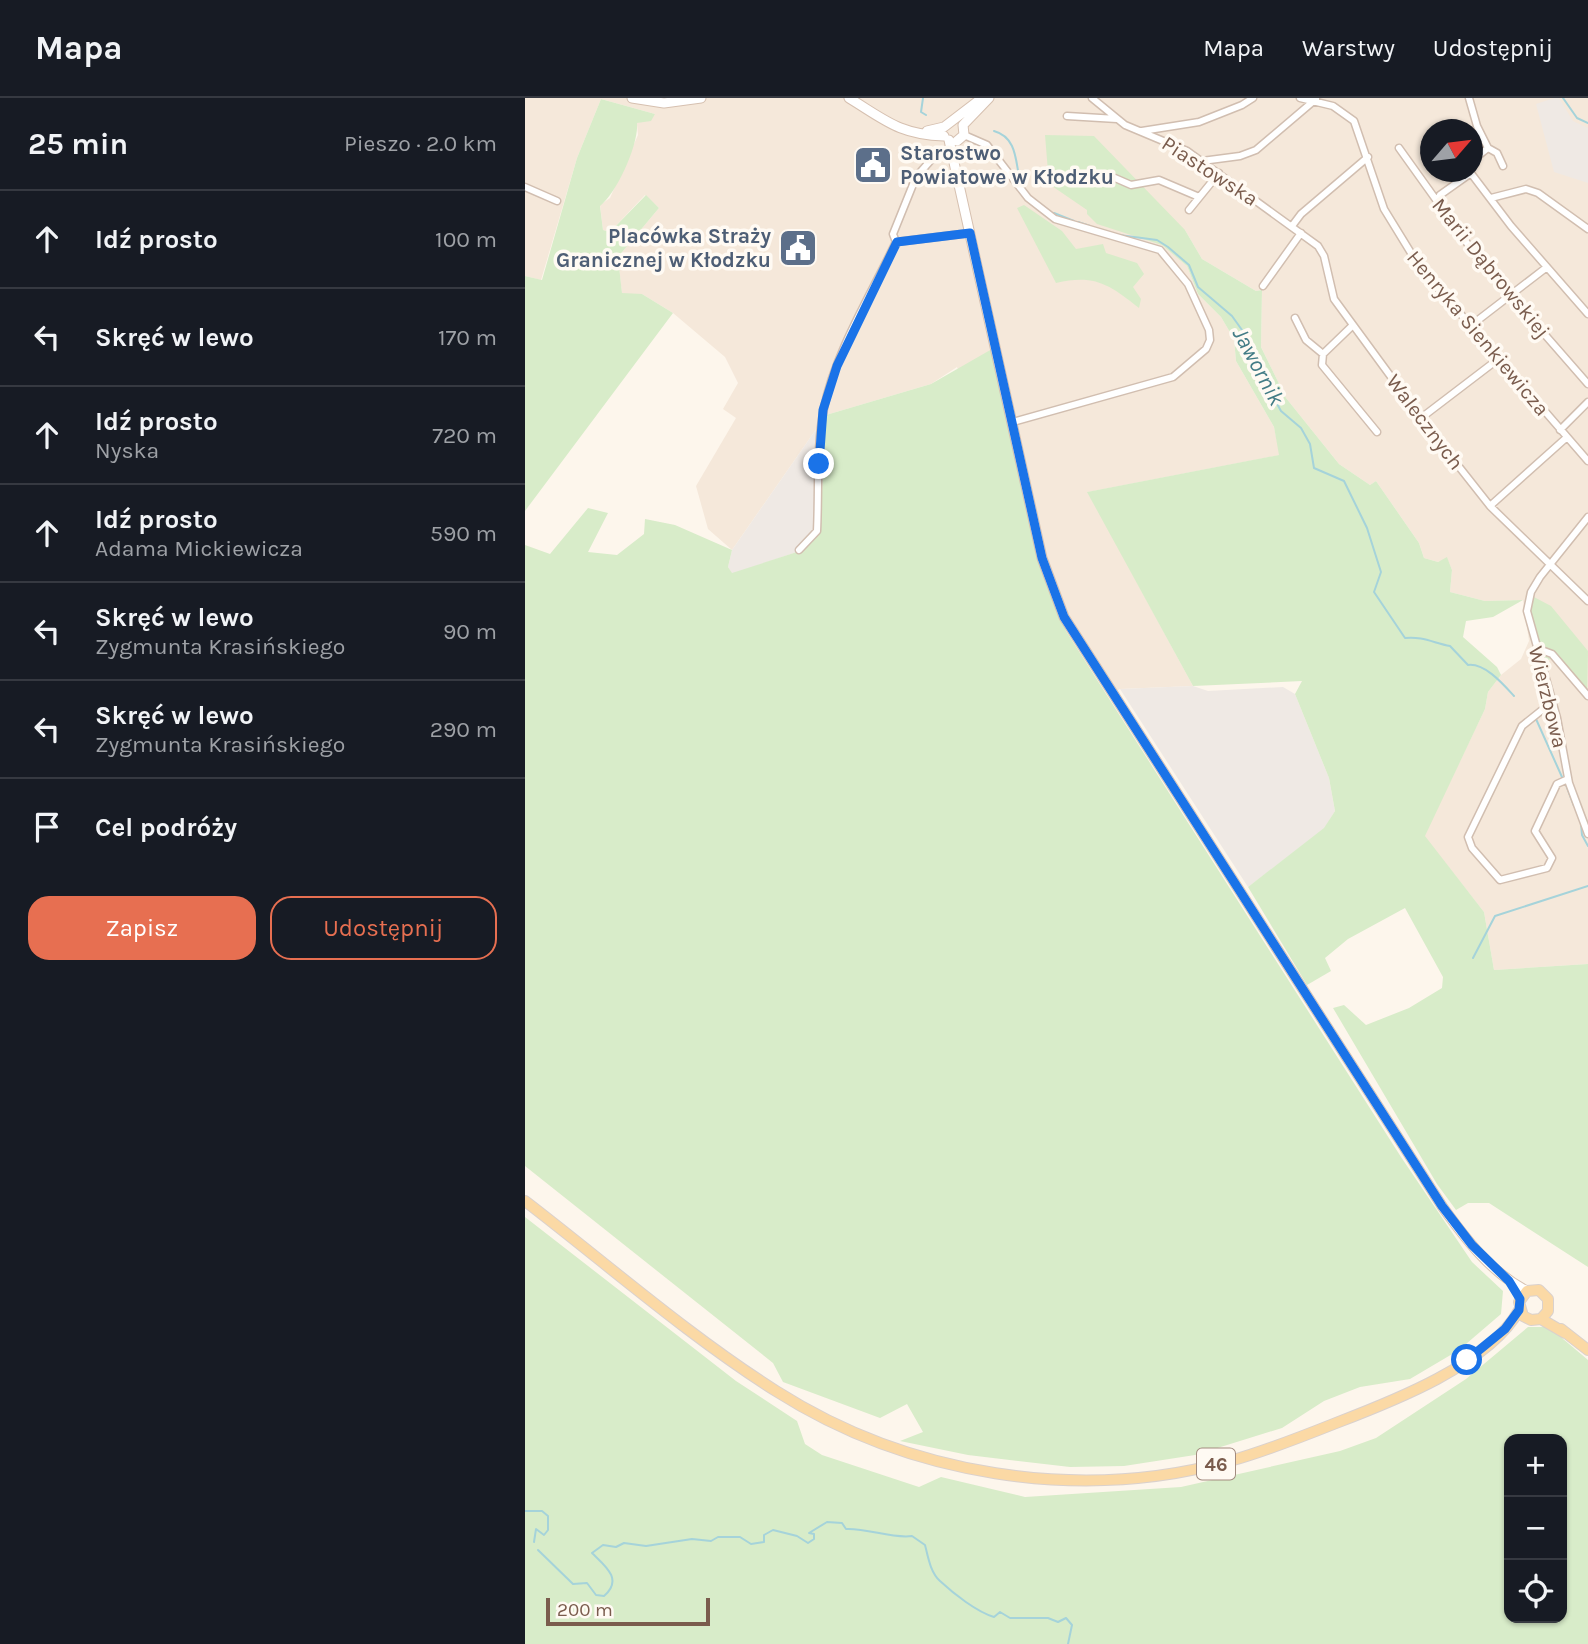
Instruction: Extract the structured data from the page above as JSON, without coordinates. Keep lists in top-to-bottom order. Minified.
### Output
{"streets":{"main road":["46"],"street":["Piastowska","Marii Dąbrowskiej","Henryka Sienkiewicza","Walecznych","Wierzbowa"]},"crossings":[["Piastowska","Walecznych"],["Walecznych","Wierzbowa"]],"water":["Jawornik"],"places":{"public building":["Starostwo Powiatowe w Kłodzku","Placówka Straży Granicznej w Kłodzku"]},"scale_bar":"200 m","north":"top right","page":{"header":"Mapa","nav":["Mapa","Warstwy","Udostępnij"],"heading":["25 min","Pieszo · 2.0 km"],"list":[["Idź prosto","100 m"],["Skręć w lewo","170 m"],["Idź prosto","Nyska","720 m"],["Idź prosto","Adama Mickiewicza","590 m"],["Skręć w lewo","Zygmunta Krasińskiego","90 m"],["Skręć w lewo","Zygmunta Krasińskiego","290 m"],"Cel podróży"],"buttons":["Zapisz","Udostępnij"],"map_buttons":["+","−"],"scale":"200 m"}}
